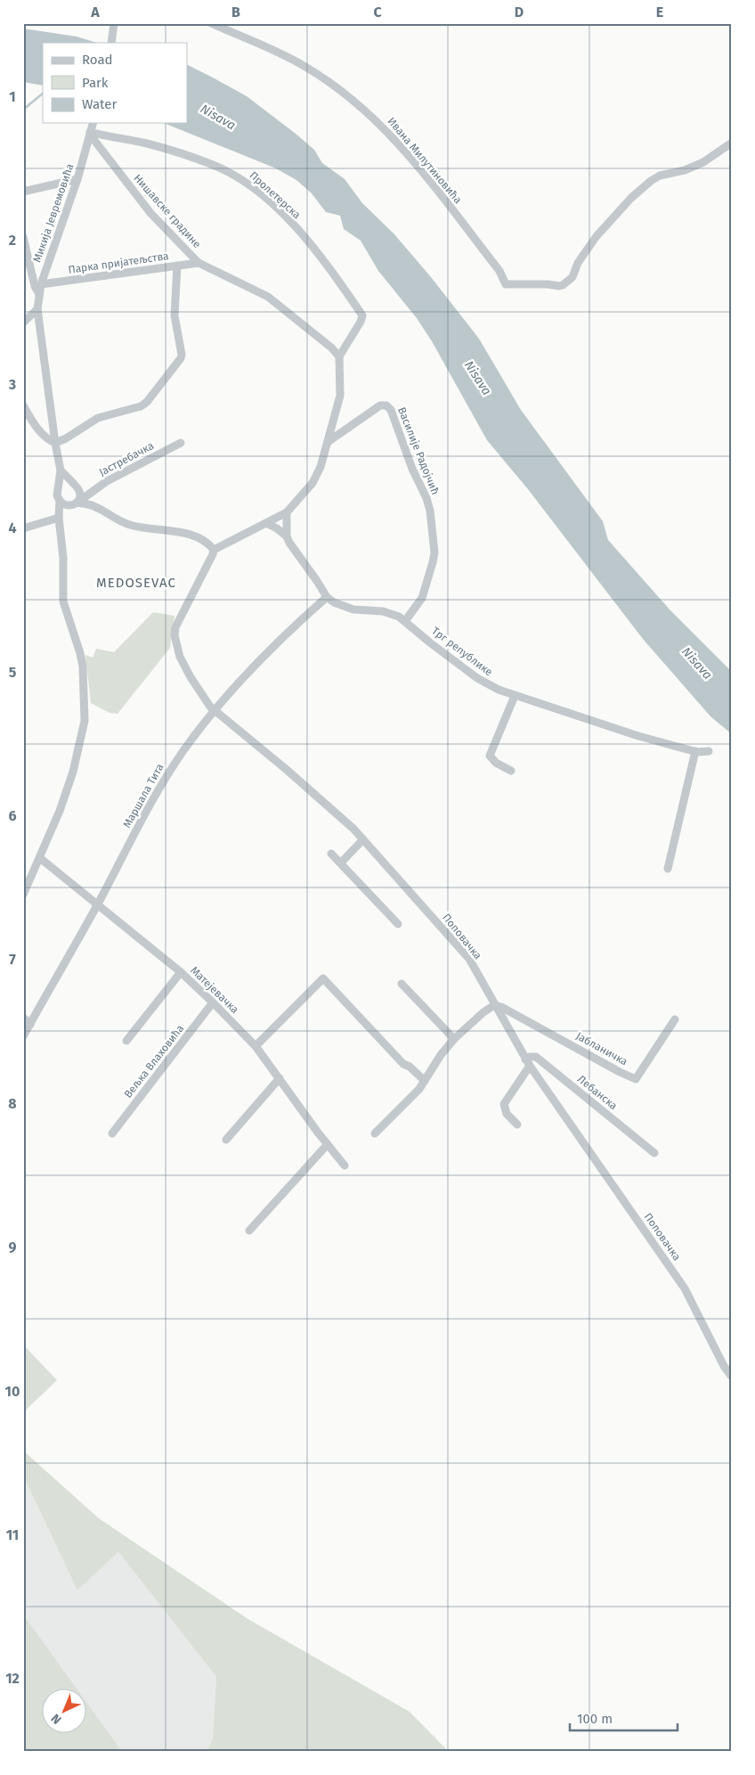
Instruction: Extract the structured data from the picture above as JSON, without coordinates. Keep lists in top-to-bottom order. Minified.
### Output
{"streets":{"street":["Ивана Милутиновића","Пролетерска","Нишавске градине","Микија Јевремовића","Парка пријатељства","Василије Радојчић","Јастребачка","Трг републике","Маршала Тита","Поповачка","Матејевачка","Јабланичка","Вељка Влаховића","Лебанска"]},"crossings":[["Пролетерска","Нишавске градине"],["Пролетерска","Микија Јевремовића"],["Нишавске градине","Микија Јевремовића"],["Нишавске градине","Парка пријатељства"],["Микија Јевремовића","Парка пријатељства"],["Микија Јевремовића","Јастребачка"],["Василије Радојчић","Трг републике"],["Трг републике","Маршала Тита"],["Маршала Тита","Поповачка"],["Маршала Тита","Матејевачка"],["Поповачка","Јабланичка"],["Поповачка","Лебанска"],["Матејевачка","Вељка Влаховића"]],"districts":["MEDOSEVAC"],"water":["Nisava"],"legend":["Road","Park","Water"],"scale_bar":"100 m","north":"bottom left","grid":{"columns":["A","B","C","D","E"],"rows":["1","2","3","4","5","6","7","8","9","10","11","12"]}}
